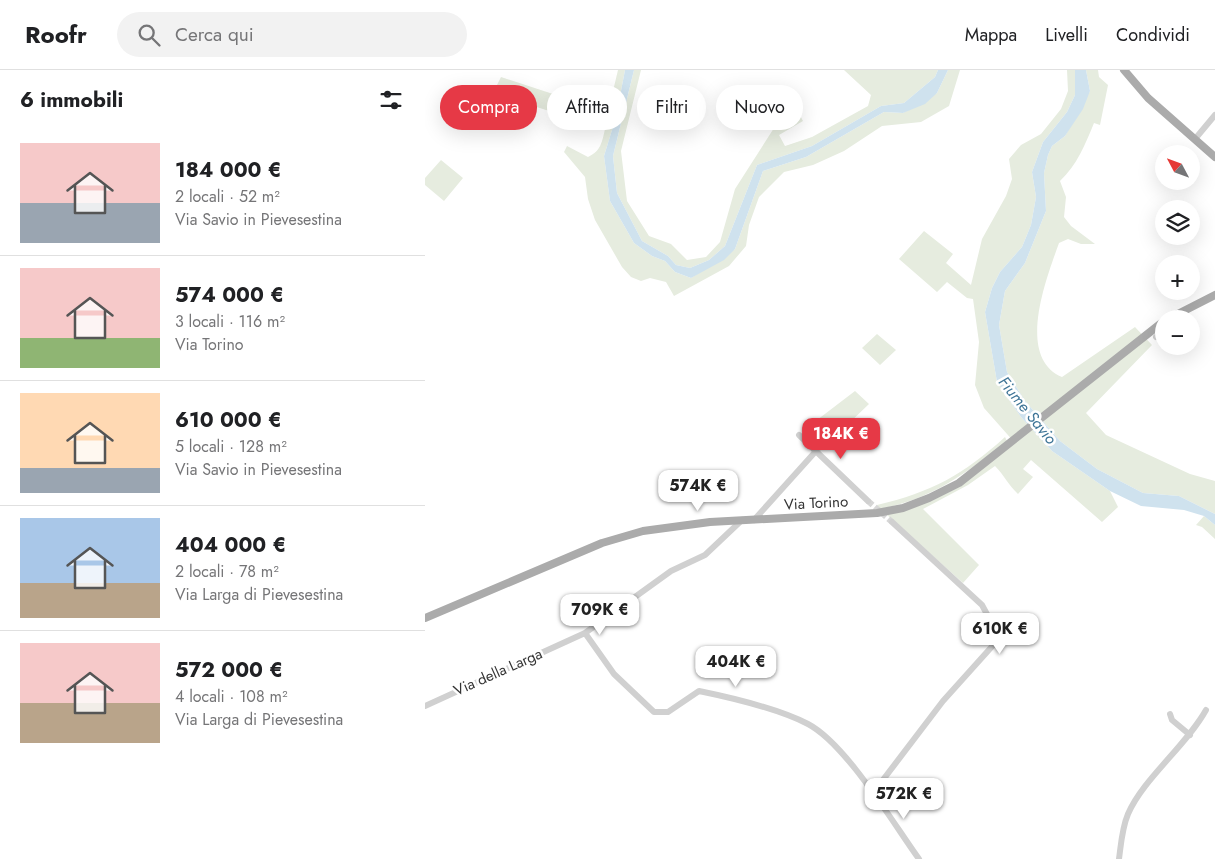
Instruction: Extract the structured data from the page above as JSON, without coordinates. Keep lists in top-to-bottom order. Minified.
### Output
{"streets":{"main road":["Via Torino"],"street":["Via della Larga"]},"crossings":[["Via Torino","Via della Larga"]],"water":["Fiume Savio"],"north":"top left","page":{"header":"Roofr","search":"Cerca qui","nav":["Mappa","Livelli","Condividi"],"heading":"6 immobili","chip":["Compra","Affitta","Filtri","Nuovo"],"list":[{"name":"184 000 €","note":"2 locali · 52 m² · Via Savio in Pievesestina"},{"name":"574 000 €","note":"3 locali · 116 m² · Via Torino"},{"name":"610 000 €","note":"5 locali · 128 m² · Via Savio in Pievesestina"},{"name":"404 000 €","note":"2 locali · 78 m² · Via Larga di Pievesestina"},{"name":"572 000 €","note":"4 locali · 108 m² · Via Larga di Pievesestina"}],"map_buttons":["+","−"],"price":["184K €","574K €","709K €","610K €","404K €","572K €"]}}
